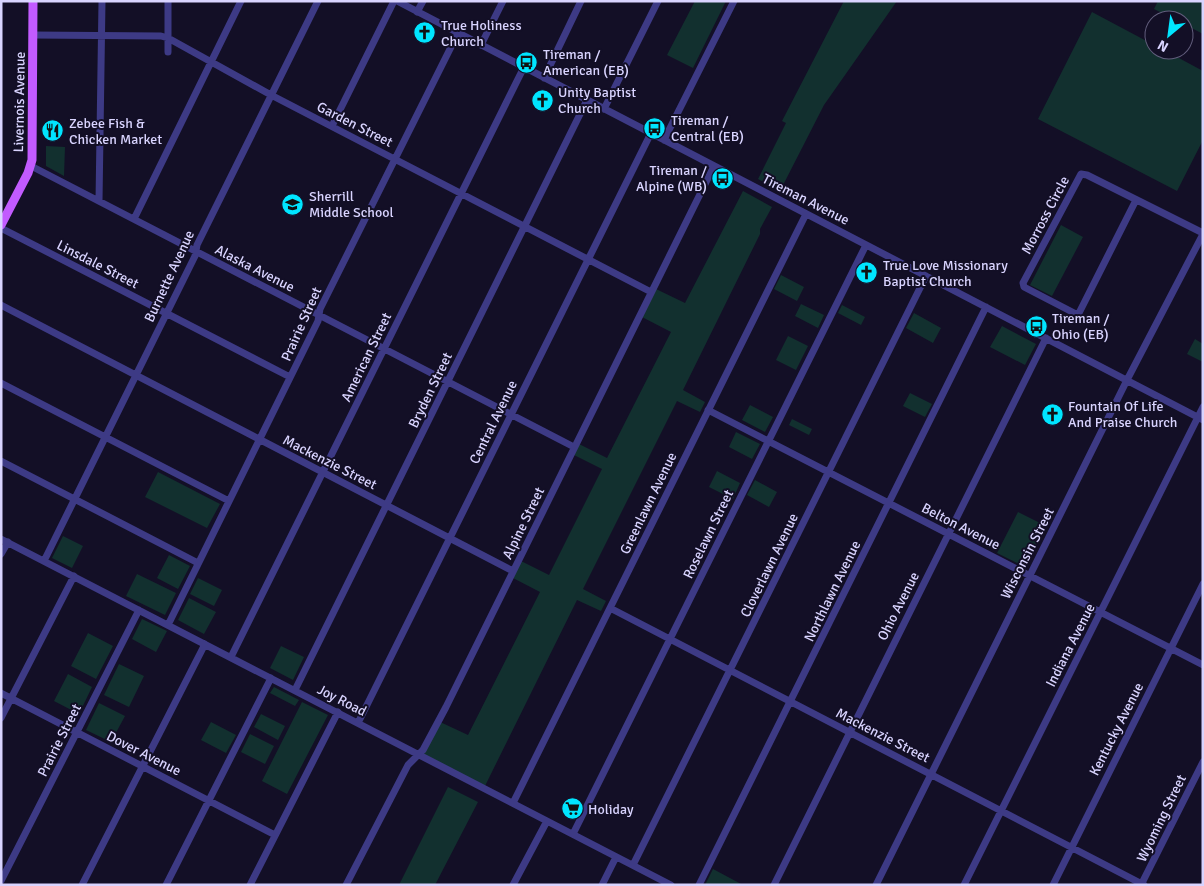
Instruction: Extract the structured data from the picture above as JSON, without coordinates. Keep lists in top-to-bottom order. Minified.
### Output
{"streets":{"main road":["Livernois Avenue"],"street":["Garden Street","Tireman Avenue","Morross Circle","Linsdale Street","Alaska Avenue","Burnette Avenue","Prairie Street","American Street","Bryden Street","Central Avenue","Mackenzie Street","Greenlawn Avenue","Alpine Street","Belton Avenue","Roselawn Street","Wisconsin Street","Cloverlawn Avenue","Northlawn Avenue","Ohio Avenue","Indiana Avenue","Joy Road","Kentucky Avenue","Dover Avenue","Wyoming Street"]},"crossings":[["Livernois Avenue","Garden Street"],["Livernois Avenue","Linsdale Street"],["Livernois Avenue","Alaska Avenue"],["Garden Street","Burnette Avenue"],["Garden Street","Prairie Street"],["Garden Street","American Street"],["Garden Street","Bryden Street"],["Garden Street","Central Avenue"],["Garden Street","Alpine Street"],["Tireman Avenue","Prairie Street"],["Tireman Avenue","American Street"],["Tireman Avenue","Bryden Street"],["Tireman Avenue","Central Avenue"],["Tireman Avenue","Greenlawn Avenue"],["Tireman Avenue","Alpine Street"],["Tireman Avenue","Roselawn Street"],["Tireman Avenue","Wisconsin Street"],["Tireman Avenue","Cloverlawn Avenue"],["Tireman Avenue","Northlawn Avenue"],["Tireman Avenue","Ohio Avenue"],["Tireman Avenue","Indiana Avenue"],["Morross Circle","Wisconsin Street"],["Linsdale Street","Burnette Avenue"],["Linsdale Street","Prairie Street"],["Alaska Avenue","Burnette Avenue"],["Alaska Avenue","Prairie Street"],["Alaska Avenue","American Street"],["Alaska Avenue","Bryden Street"],["Alaska Avenue","Central Avenue"],["Alaska Avenue","Alpine Street"],["Burnette Avenue","Mackenzie Street"],["Burnette Avenue","Joy Road"],["Prairie Street","Mackenzie Street"],["Prairie Street","Joy Road"],["Prairie Street","Dover Avenue"],["American Street","Mackenzie Street"],["American Street","Joy Road"],["Bryden Street","Mackenzie Street"],["Bryden Street","Joy Road"],["Central Avenue","Mackenzie Street"],["Central Avenue","Joy Road"],["Mackenzie Street","Greenlawn Avenue"],["Mackenzie Street","Alpine Street"],["Mackenzie Street","Roselawn Street"],["Mackenzie Street","Wisconsin Street"],["Mackenzie Street","Cloverlawn Avenue"],["Mackenzie Street","Northlawn Avenue"],["Mackenzie Street","Ohio Avenue"],["Mackenzie Street","Indiana Avenue"],["Mackenzie Street","Kentucky Avenue"],["Mackenzie Street","Wyoming Street"],["Greenlawn Avenue","Belton Avenue"],["Greenlawn Avenue","Joy Road"],["Alpine Street","Joy Road"],["Belton Avenue","Roselawn Street"],["Belton Avenue","Wisconsin Street"],["Belton Avenue","Cloverlawn Avenue"],["Belton Avenue","Northlawn Avenue"],["Belton Avenue","Ohio Avenue"],["Belton Avenue","Indiana Avenue"],["Belton Avenue","Kentucky Avenue"],["Roselawn Street","Joy Road"],["Cloverlawn Avenue","Joy Road"]],"places":{"church":["True Holiness Church","Unity Baptist Church","True Love Missionary Baptist Church","Fountain Of Life And Praise Church"],"bus stop":["Tireman / American (EB)","Tireman / Central (EB)","Tireman / Alpine (WB)","Tireman / Ohio (EB)"],"restaurant":["Zebee Fish & Chicken Market"],"school or university":["Sherrill Middle School"],"supermarket":["Holiday"]},"north":"bottom left"}
